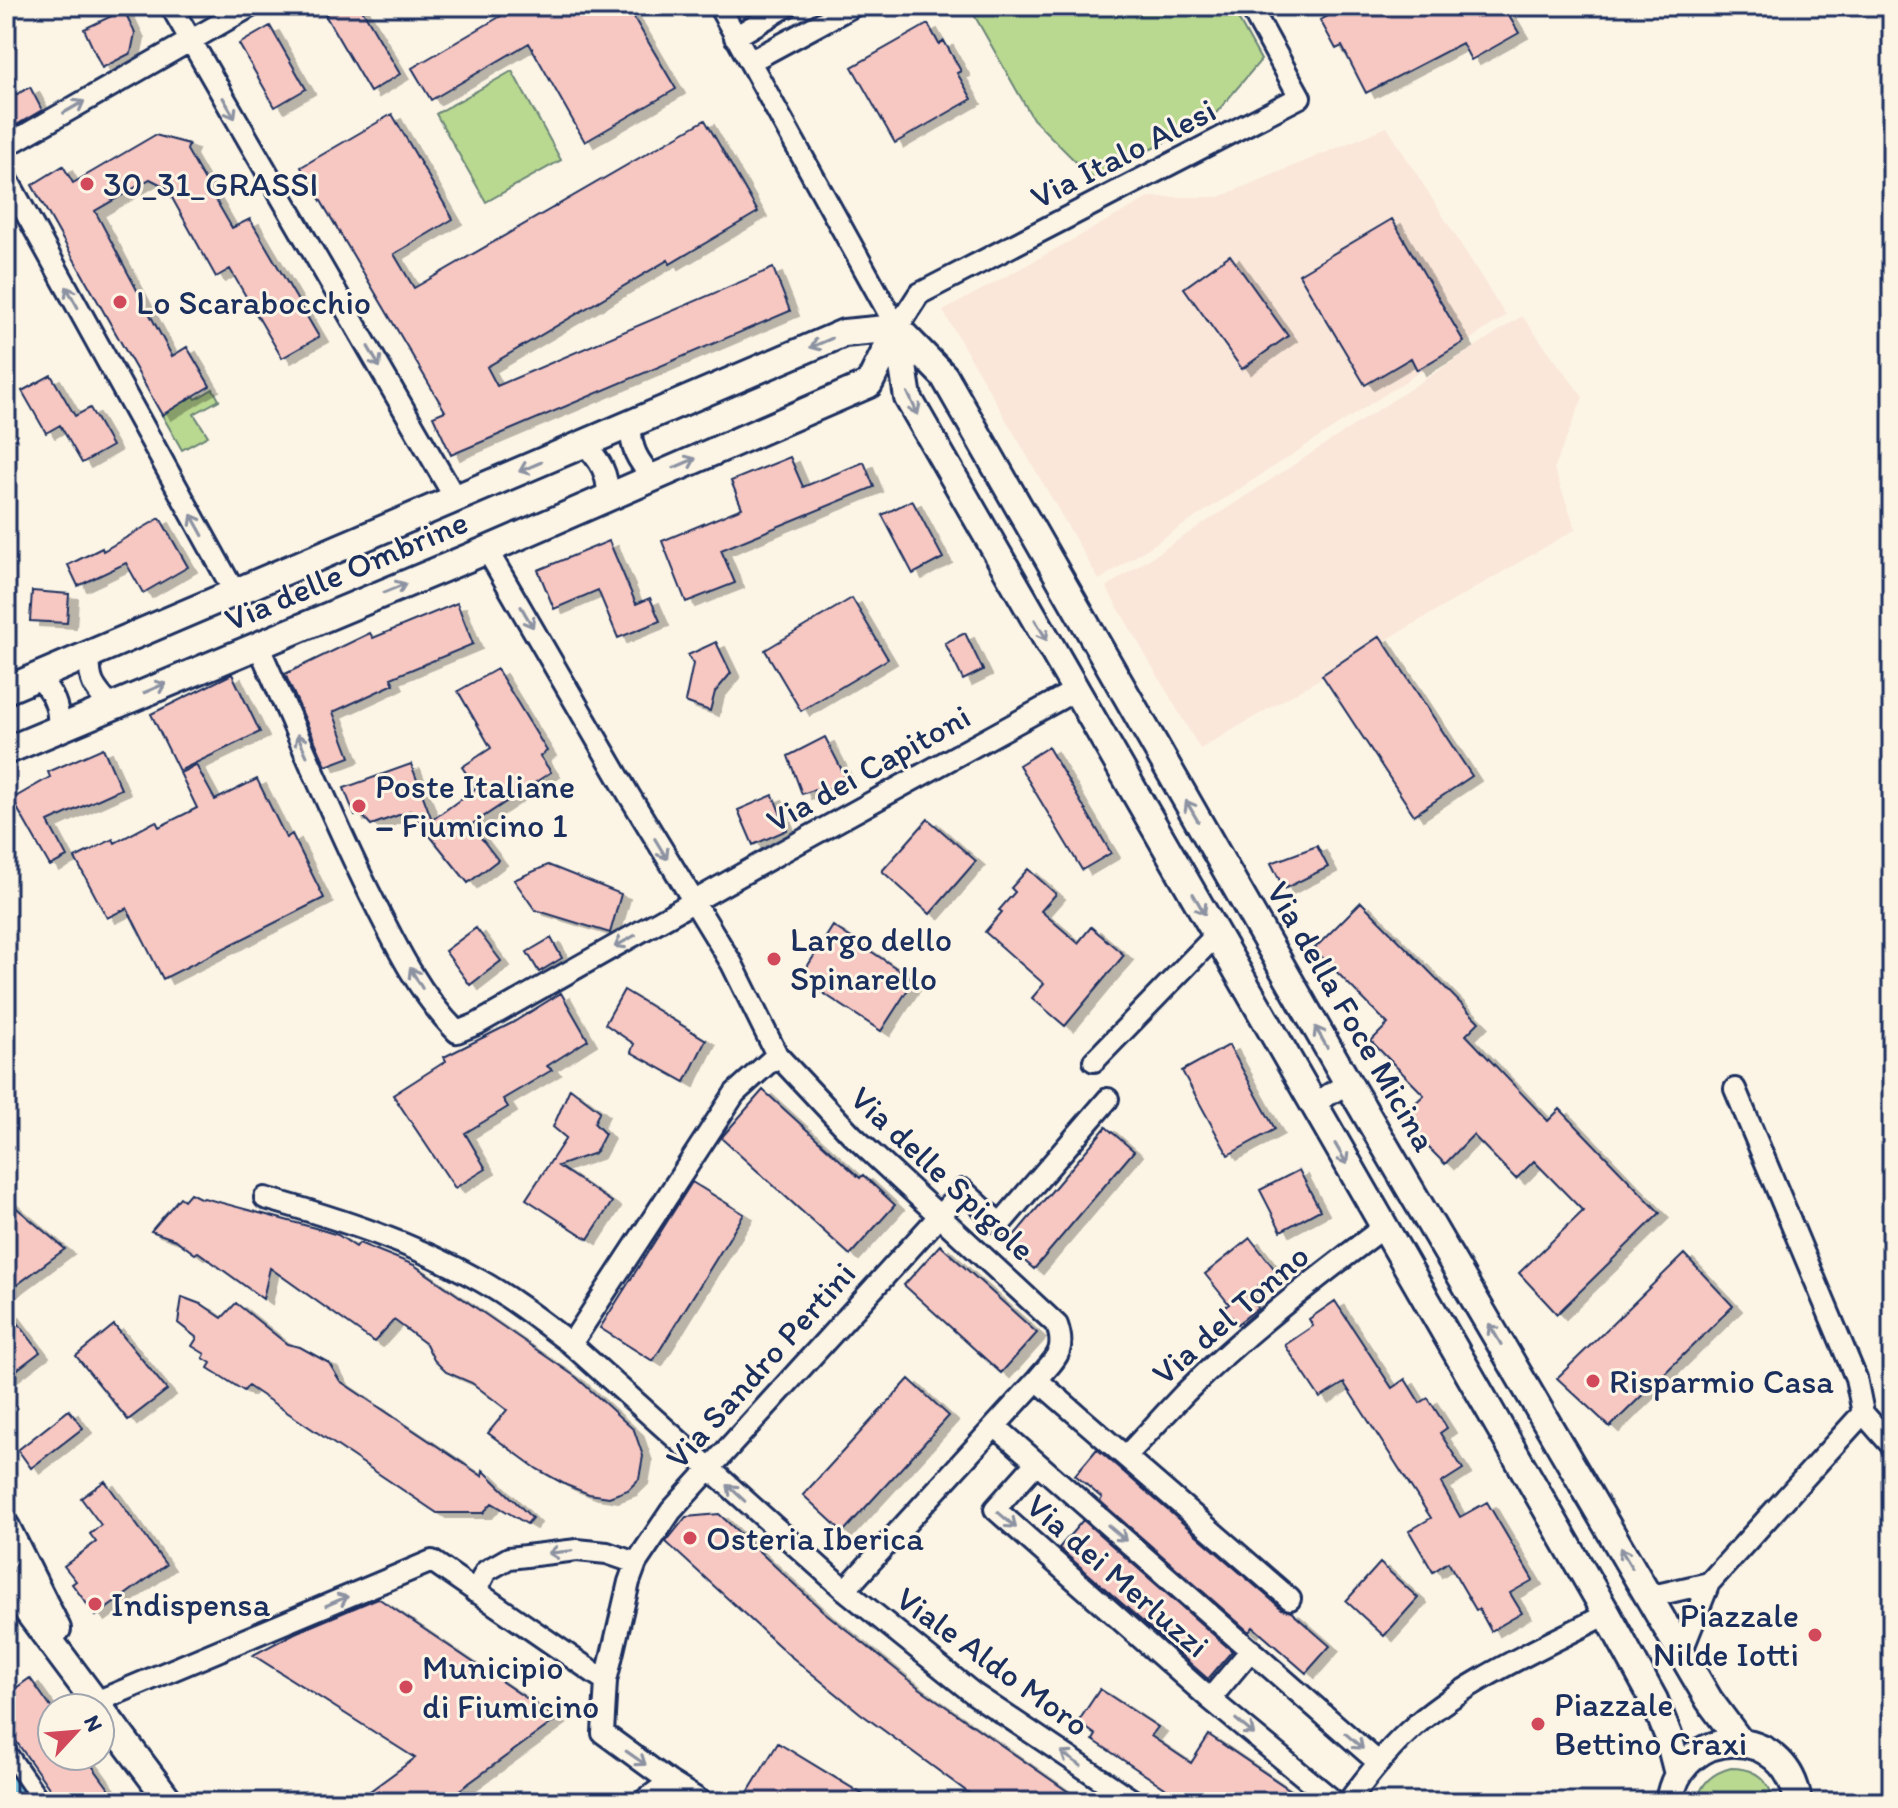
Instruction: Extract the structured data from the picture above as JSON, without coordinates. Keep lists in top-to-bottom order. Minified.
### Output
{"streets":{"street":["Via Italo Alesi","Via delle Ombrine","Via dei Capitoni","Via della Foce Micina","Via delle Spigole","Via del Tonno","Via Sandro Pertini","Via dei Merluzzi","Viale Aldo Moro"]},"crossings":[["Via Italo Alesi","Via delle Ombrine"],["Via Italo Alesi","Via della Foce Micina"],["Via delle Ombrine","Via dei Capitoni"],["Via delle Ombrine","Via della Foce Micina"],["Via dei Capitoni","Via della Foce Micina"],["Via della Foce Micina","Via del Tonno"],["Via delle Spigole","Via Sandro Pertini"],["Via Sandro Pertini","Viale Aldo Moro"]],"one_way":["Via dei Merluzzi","Viale Aldo Moro"],"places":["30_31_GRASSI","Lo Scarabocchio","Poste Italiane – Fiumicino 1","Largo dello Spinarello","Risparmio Casa","Osteria Iberica","Indispensa","Piazzale Nilde Iotti","Municipio di Fiumicino","Piazzale Bettino Craxi"],"north":"top right"}
